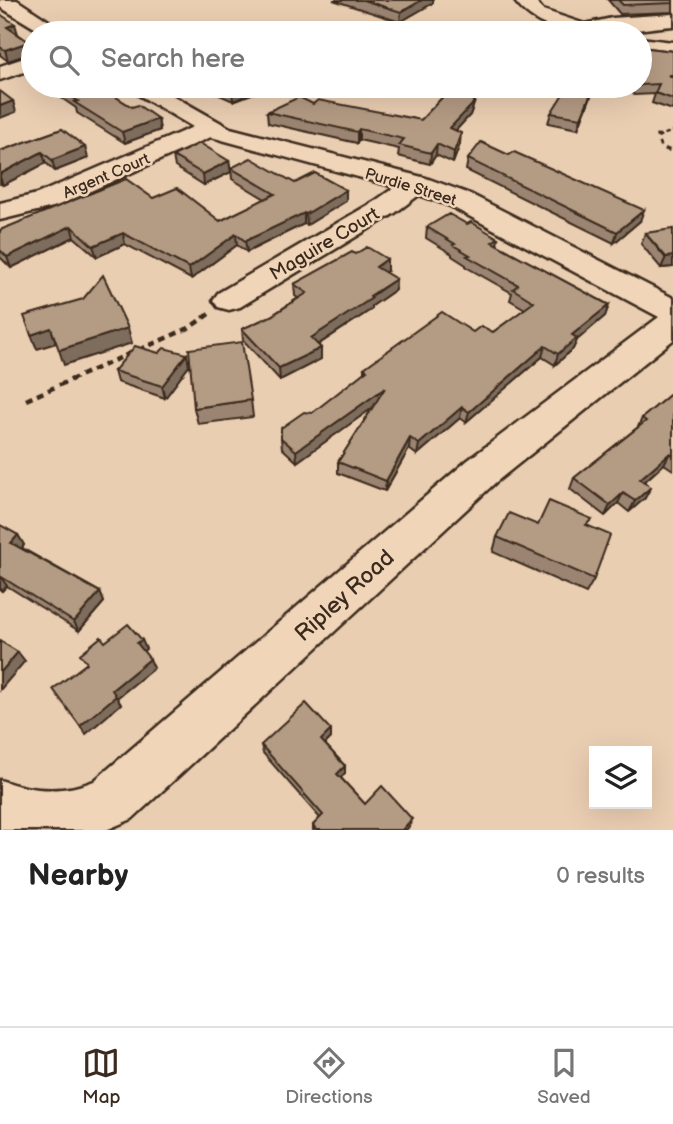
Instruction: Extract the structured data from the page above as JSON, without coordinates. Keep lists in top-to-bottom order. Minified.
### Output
{"streets":{"street":["Argent Court","Purdie Street","Maguire Court","Ripley Road"]},"crossings":[["Argent Court","Purdie Street"],["Purdie Street","Maguire Court"]],"page":{"search":"Search here","heading":["Nearby","0 results"],"nav":["Map","Directions","Saved"]}}
